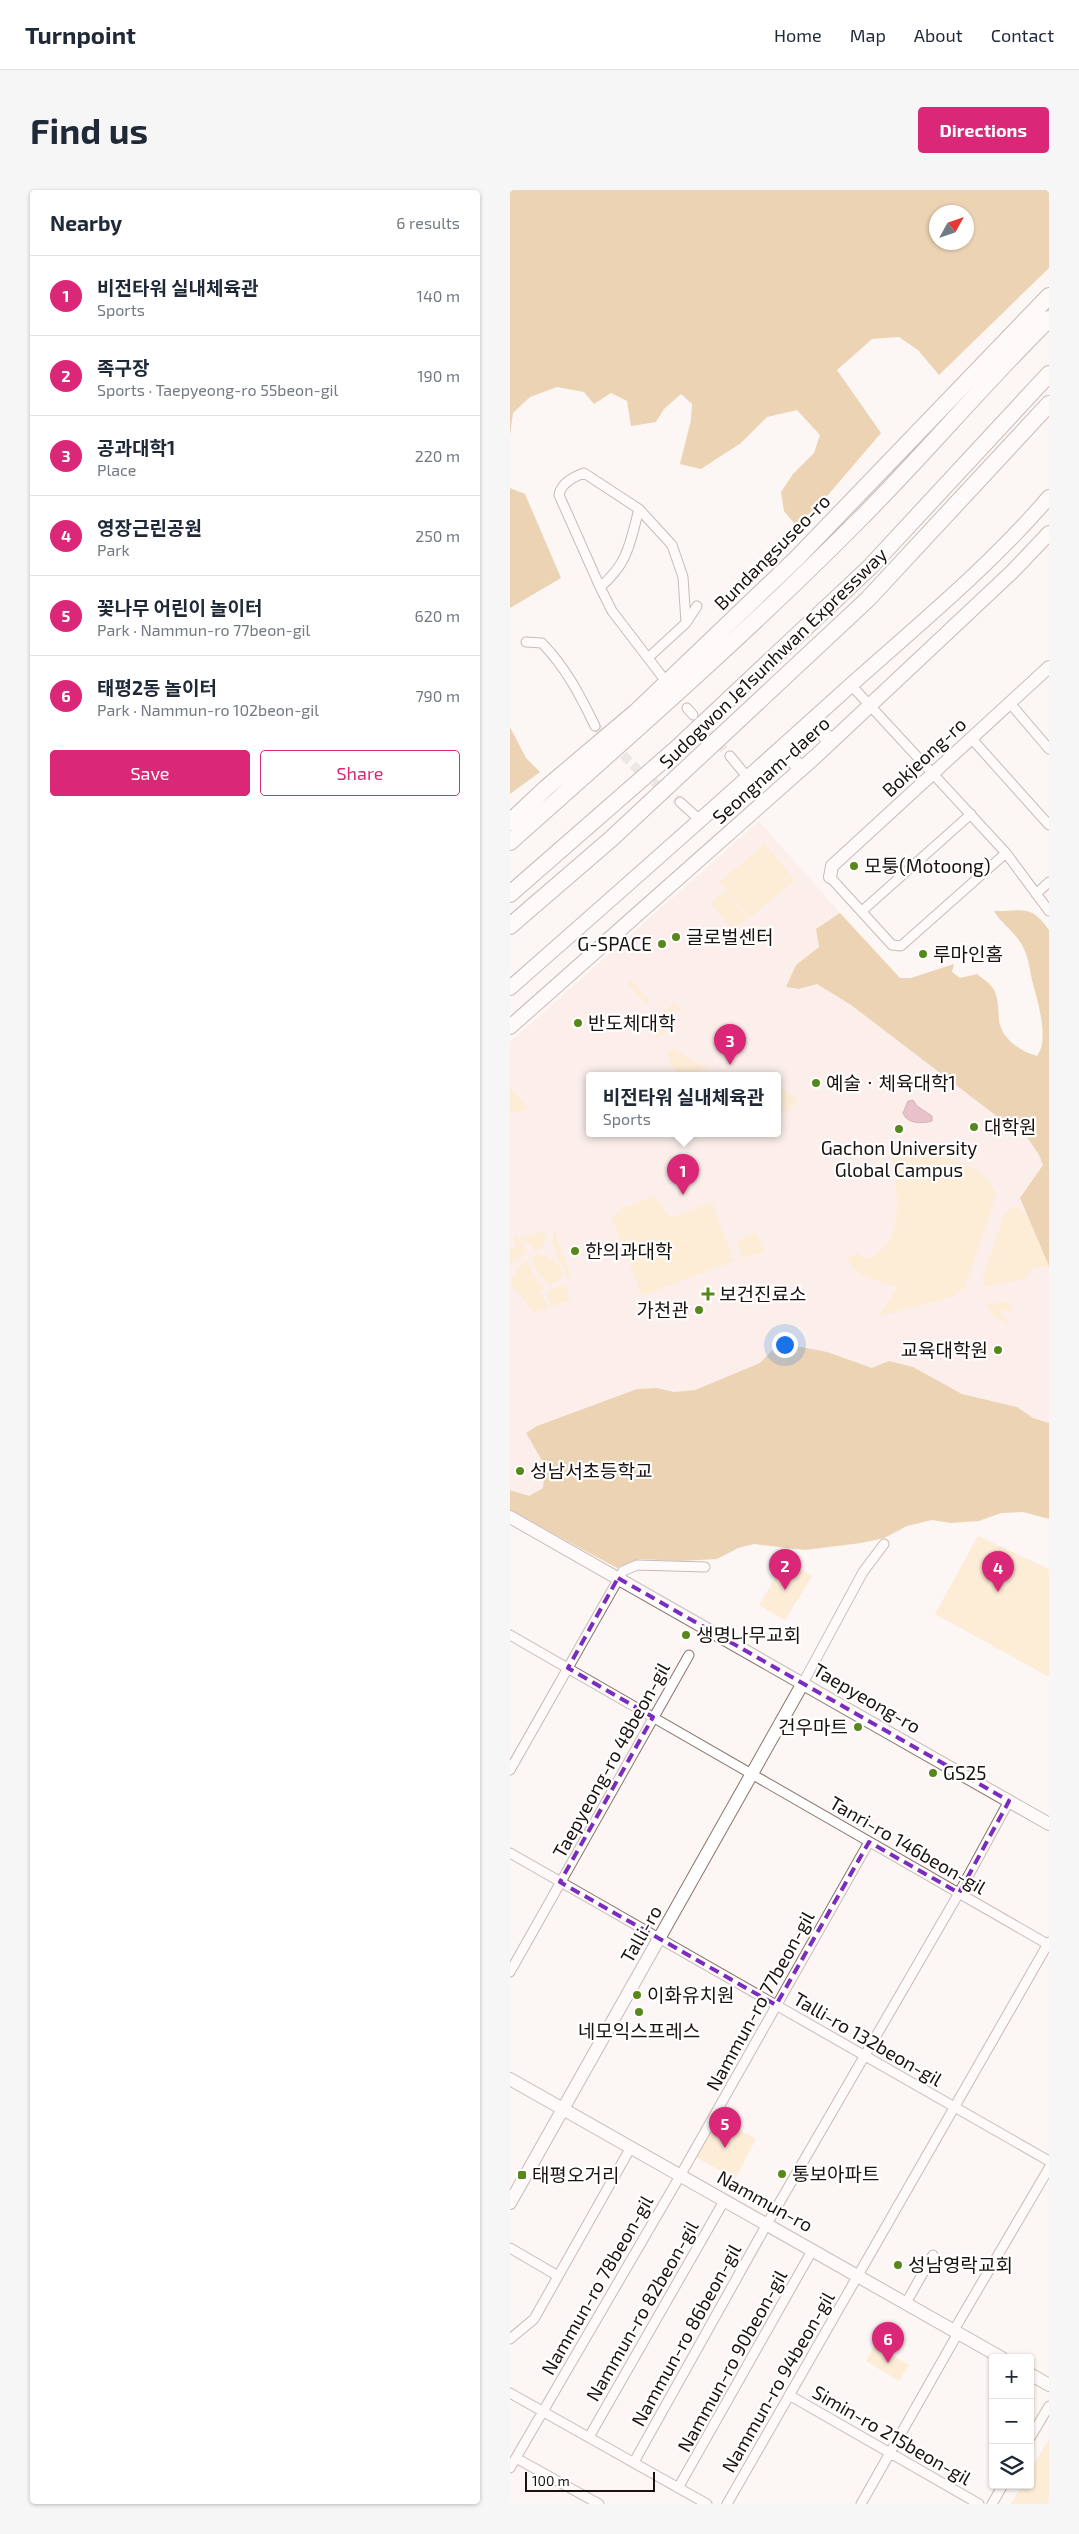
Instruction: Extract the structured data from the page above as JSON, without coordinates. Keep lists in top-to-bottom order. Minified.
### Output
{"streets":{"highway":["Bundangsuseo-ro","Sudogwon Je1sunhwan Expressway"],"main road":["Bokjeong-ro","Seongnam-daero","Taepyeong-ro","Talli-ro","Nammun-ro"],"street":["Taepyeong-ro 48beon-gil","Tanri-ro 146beon-gil","Nammun-ro 77beon-gil","Talli-ro 132beon-gil","Nammun-ro 78beon-gil","Nammun-ro 82beon-gil","Nammun-ro 86beon-gil","Nammun-ro 90beon-gil","Nammun-ro 94beon-gil","Simin-ro 215beon-gil"]},"crossings":[["Taepyeong-ro","Talli-ro"],["Taepyeong-ro","Nammun-ro 86beon-gil"],["Taepyeong-ro 48beon-gil","Tanri-ro 146beon-gil"],["Taepyeong-ro 48beon-gil","Talli-ro 132beon-gil"],["Tanri-ro 146beon-gil","Talli-ro"],["Tanri-ro 146beon-gil","Nammun-ro 77beon-gil"],["Tanri-ro 146beon-gil","Nammun-ro 86beon-gil"],["Tanri-ro 146beon-gil","Nammun-ro 94beon-gil"],["Talli-ro","Talli-ro 132beon-gil"],["Talli-ro","Nammun-ro"],["Nammun-ro 77beon-gil","Talli-ro 132beon-gil"],["Nammun-ro 77beon-gil","Nammun-ro"],["Nammun-ro 77beon-gil","Nammun-ro 78beon-gil"],["Talli-ro 132beon-gil","Nammun-ro 86beon-gil"],["Talli-ro 132beon-gil","Nammun-ro 94beon-gil"],["Nammun-ro","Nammun-ro 78beon-gil"],["Nammun-ro","Nammun-ro 82beon-gil"],["Nammun-ro","Nammun-ro 86beon-gil"],["Nammun-ro","Nammun-ro 90beon-gil"],["Nammun-ro","Nammun-ro 94beon-gil"],["Nammun-ro 94beon-gil","Simin-ro 215beon-gil"]],"places":{"other":["모퉁(Motoong)","글로벌센터","G-SPACE","루마인홈","반도체대학","예술ㆍ체육대학1","대학원","Gachon University Global Campus","한의과대학","가천관","교육대학원","성남서초등학교","생명나무교회","건우마트","GS25","이화유치원","네모익스프레스","통보아파트","성남영락교회"],"health":["보건진료소"],"transit":["태평오거리"]},"scale_bar":"100 m","north":"top right","page":{"header":"Turnpoint","nav":["Home","Map","About","Contact"],"buttons":["Directions",["Save","Share"]],"title":"Find us","heading":["Nearby","6 results"],"list":[{"mark":"1","name":"비전타워 실내체육관","note":"Sports","value":"140 m"},{"mark":"2","name":"족구장","note":"Sports · Taepyeong-ro 55beon-gil","value":"190 m"},{"mark":"3","name":"공과대학1","note":"Place","value":"220 m"},{"mark":"4","name":"영장근린공원","note":"Park","value":"250 m"},{"mark":"5","name":"꽃나무 어린이 놀이터","note":"Park · Nammun-ro 77beon-gil","value":"620 m"},{"mark":"6","name":"태평2동 놀이터","note":"Park · Nammun-ro 102beon-gil","value":"790 m"}],"pins":["3","1","2","4","5","6"],"popup":["비전타워 실내체육관","Sports"],"map_buttons":["+","−"],"scale":"100 m"}}
